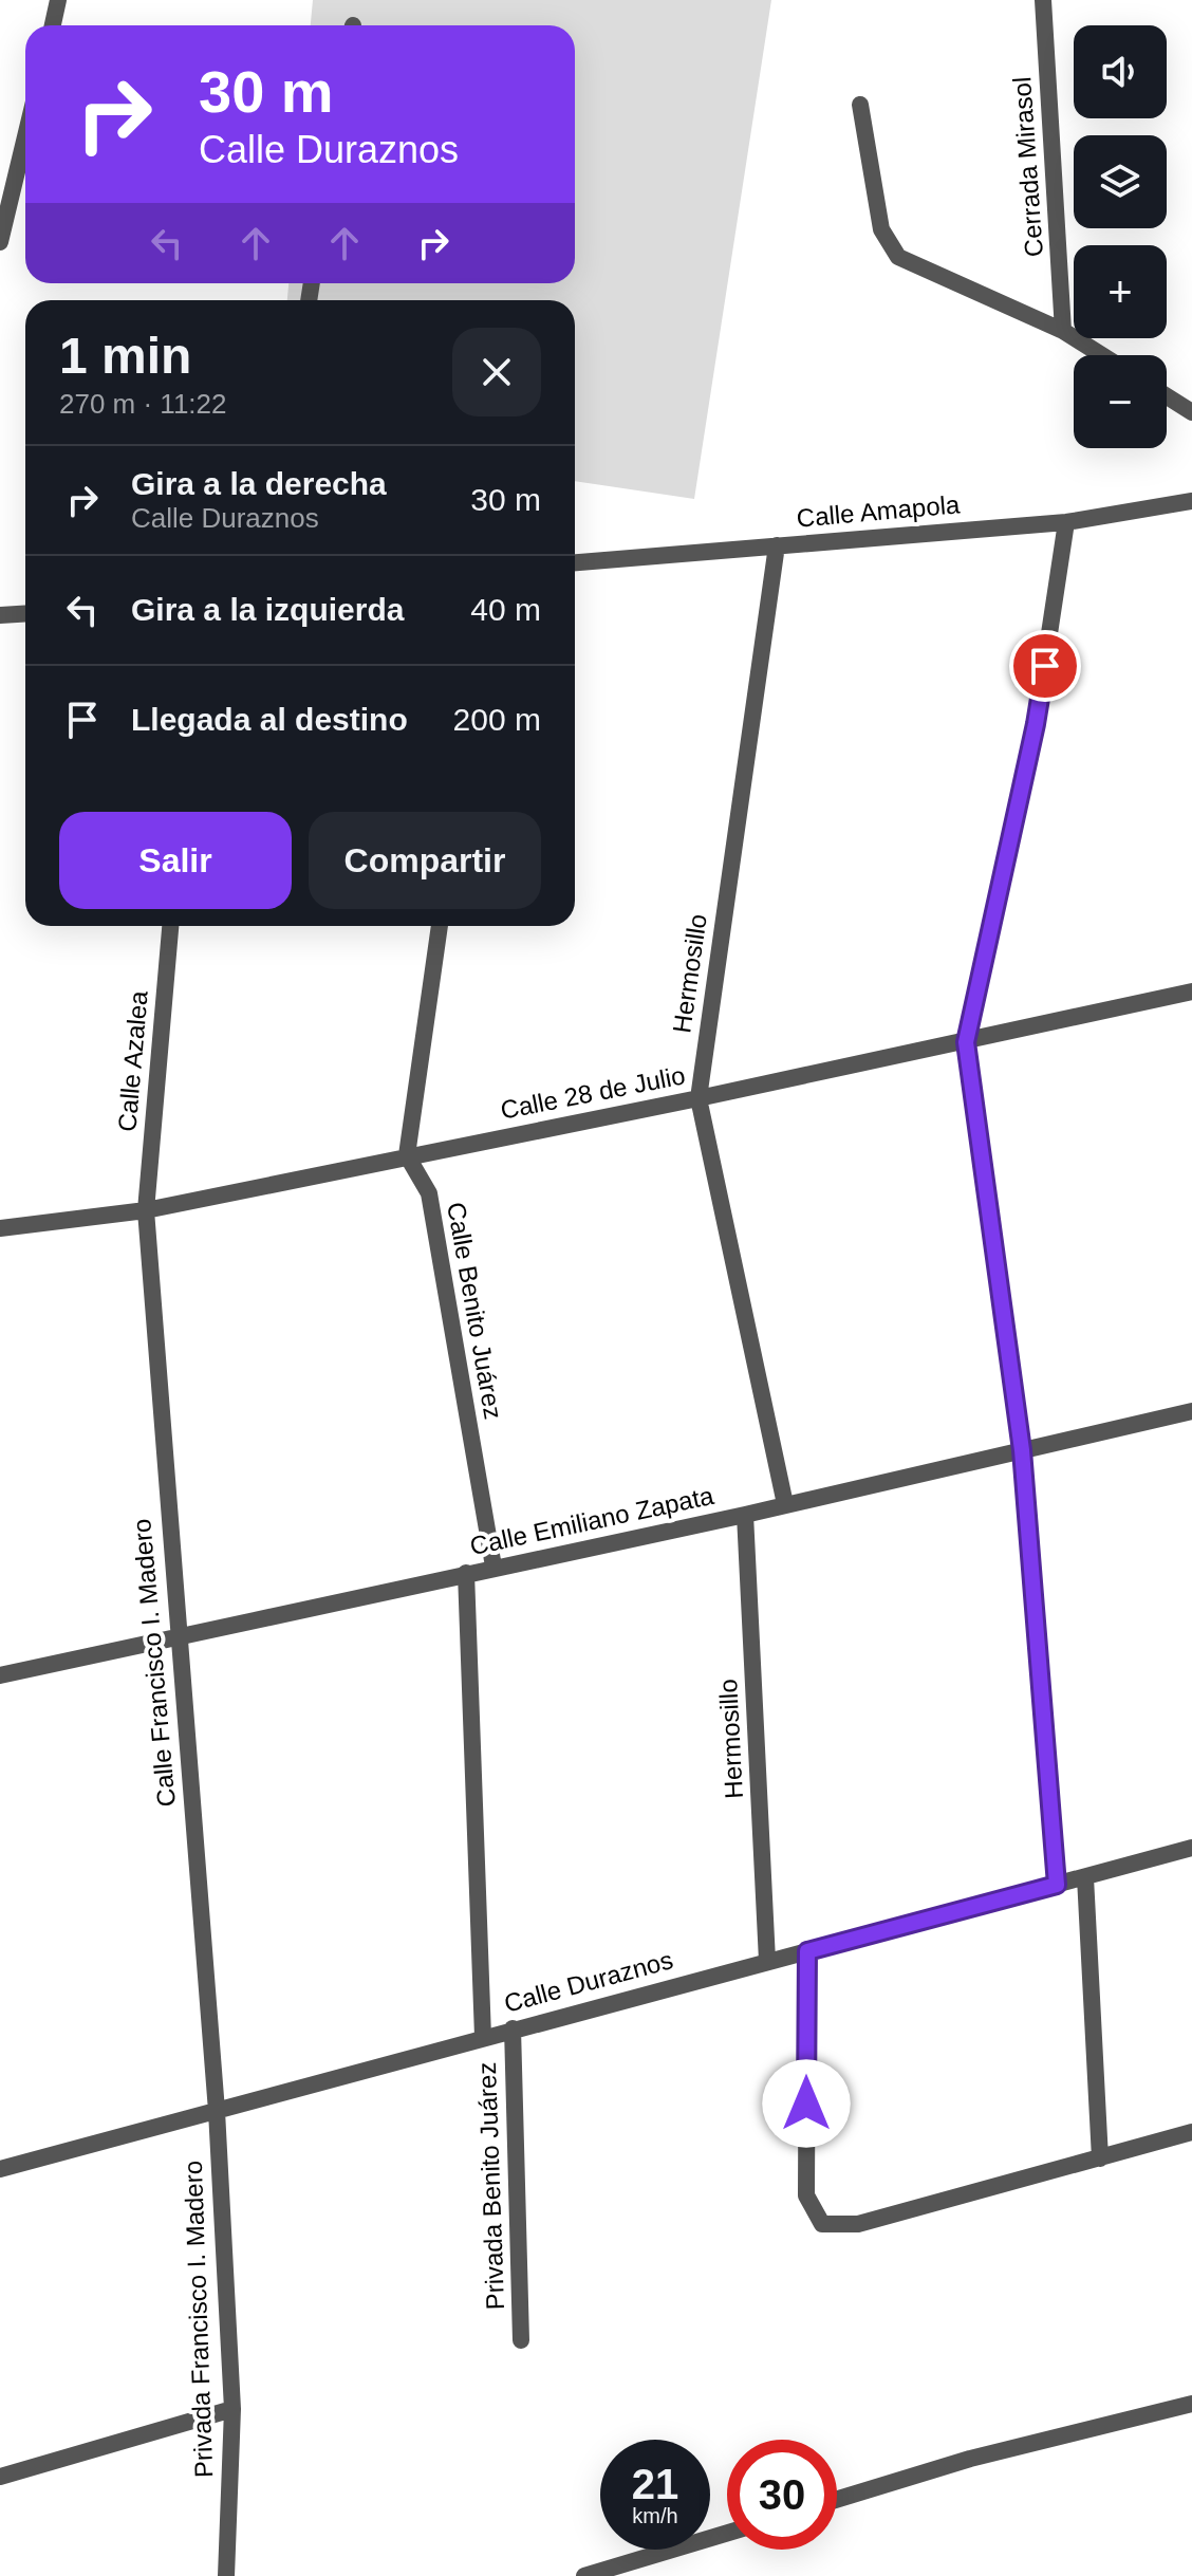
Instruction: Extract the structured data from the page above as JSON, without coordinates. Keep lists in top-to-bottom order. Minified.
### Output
{"streets":{"street":["Cerrada Mirasol","Calle Amapola","Hermosillo","Calle Azalea","Calle 28 de Julio","Calle Benito Juárez","Calle Emiliano Zapata","Calle Francisco I. Madero","Calle Duraznos","Privada Benito Juárez","Privada Francisco I. Madero"]},"crossings":[["Calle Amapola","Hermosillo"],["Hermosillo","Calle 28 de Julio"],["Hermosillo","Calle Emiliano Zapata"],["Hermosillo","Calle Duraznos"],["Calle Azalea","Calle 28 de Julio"],["Calle Azalea","Calle Francisco I. Madero"],["Calle 28 de Julio","Calle Benito Juárez"],["Calle 28 de Julio","Calle Francisco I. Madero"],["Calle Benito Juárez","Calle Emiliano Zapata"],["Calle Emiliano Zapata","Calle Francisco I. Madero"],["Calle Francisco I. Madero","Calle Duraznos"],["Calle Francisco I. Madero","Privada Francisco I. Madero"],["Calle Duraznos","Privada Benito Juárez"],["Calle Duraznos","Privada Francisco I. Madero"]],"page":{"map_buttons":["+","−"],"turn":["30 m","Calle Duraznos"],"heading":["1 min","270 m · 11:22"],"list":[{"name":"Gira a la derecha","note":"Calle Duraznos","value":"30 m"},{"name":"Gira a la izquierda","value":"40 m"},{"name":"Llegada al destino","value":"200 m"}],"buttons":["Salir","Compartir"],"speed":"21 km/h","limit":"30"}}
